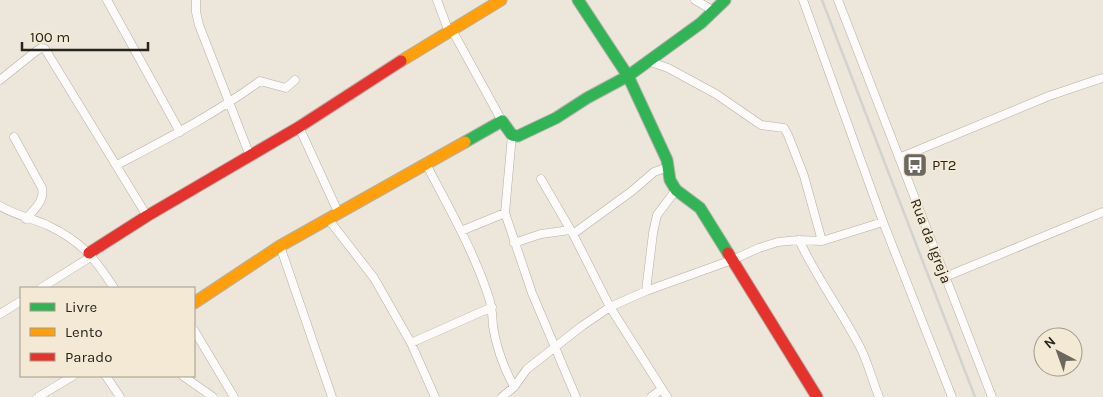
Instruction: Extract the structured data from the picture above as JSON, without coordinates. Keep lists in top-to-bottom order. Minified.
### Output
{"streets":{"street":["Rua da Igreja"]},"places":{"bus stop":["PT2"]},"legend":["Livre","Lento","Parado"],"scale_bar":"100 m","north":"top left"}
